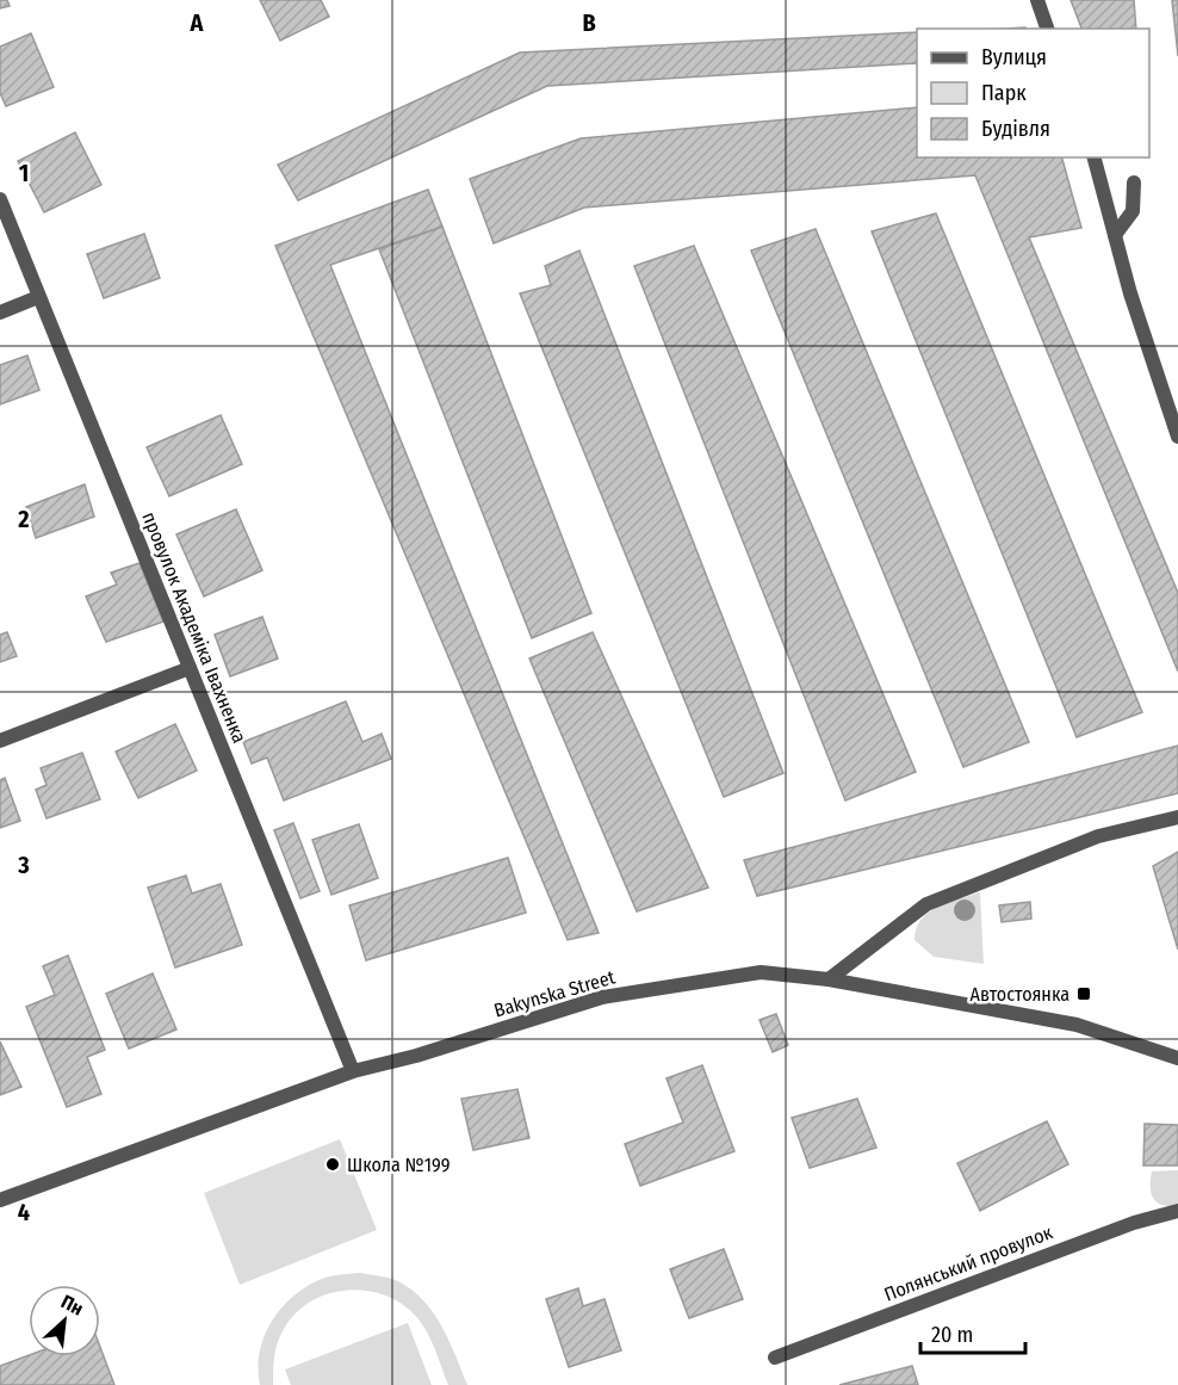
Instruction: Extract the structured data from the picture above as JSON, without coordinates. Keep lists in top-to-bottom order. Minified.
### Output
{"streets":{"street":["провулок Академіка Івахненка","Bakynska Street","Полянський провулок"]},"crossings":[["провулок Академіка Івахненка","Bakynska Street"]],"places":{"transit":["Автостоянка"],"other":["Школа №199"]},"legend":["Вулиця","Парк","Будівля"],"scale_bar":"20 m","north":"top right","grid":{"columns":["A","B"],"rows":["1","2","3","4"]}}
